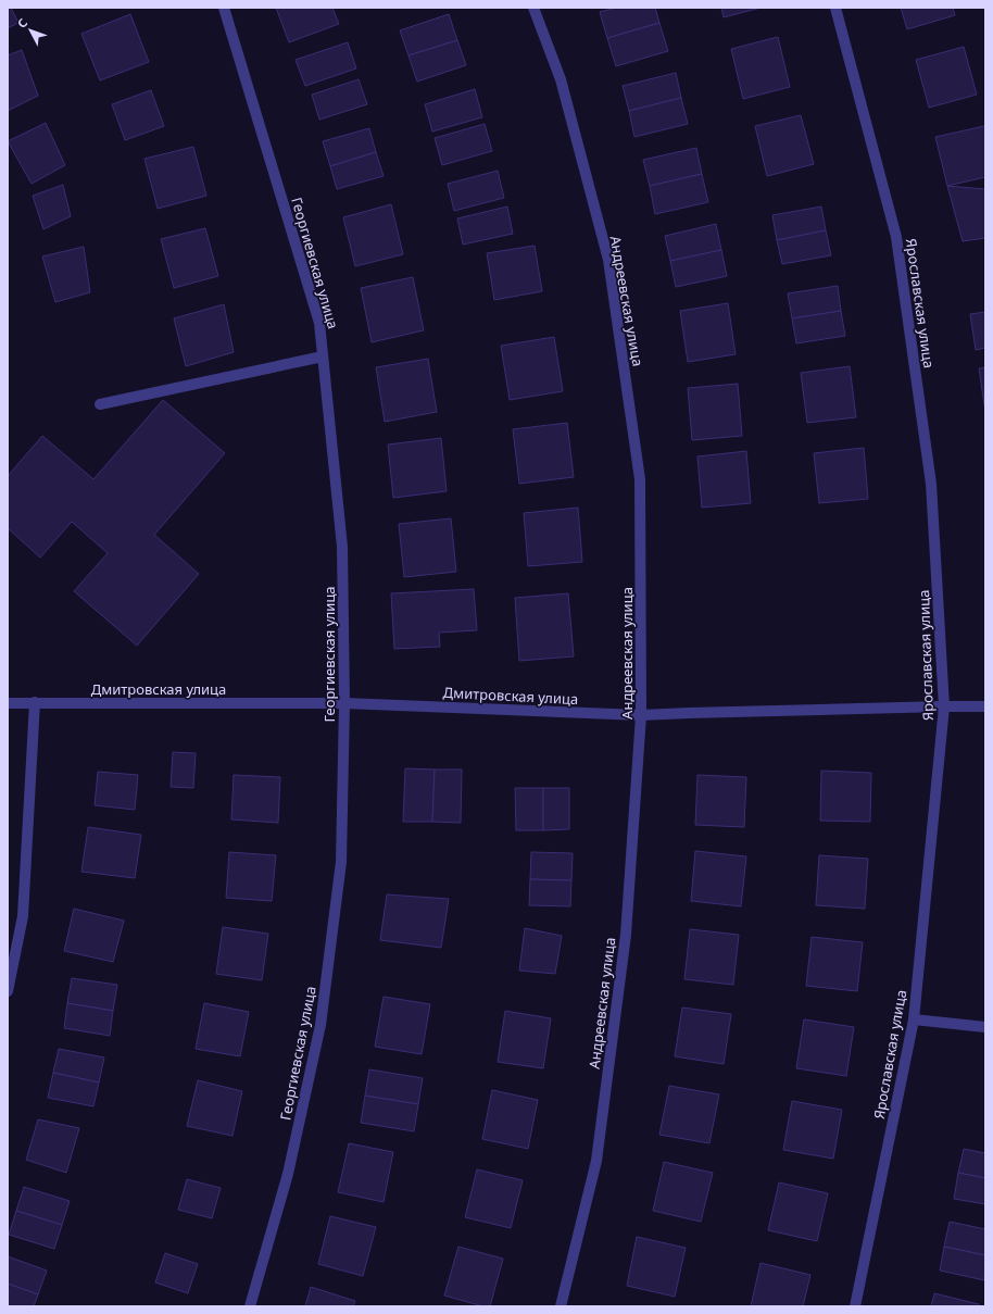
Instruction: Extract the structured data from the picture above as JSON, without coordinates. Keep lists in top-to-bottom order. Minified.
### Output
{"streets":{"street":["Георгиевская улица","Андреевская улица","Ярославская улица","Дмитровская улица"]},"crossings":[["Георгиевская улица","Дмитровская улица"],["Андреевская улица","Дмитровская улица"],["Ярославская улица","Дмитровская улица"]],"north":"top left"}
